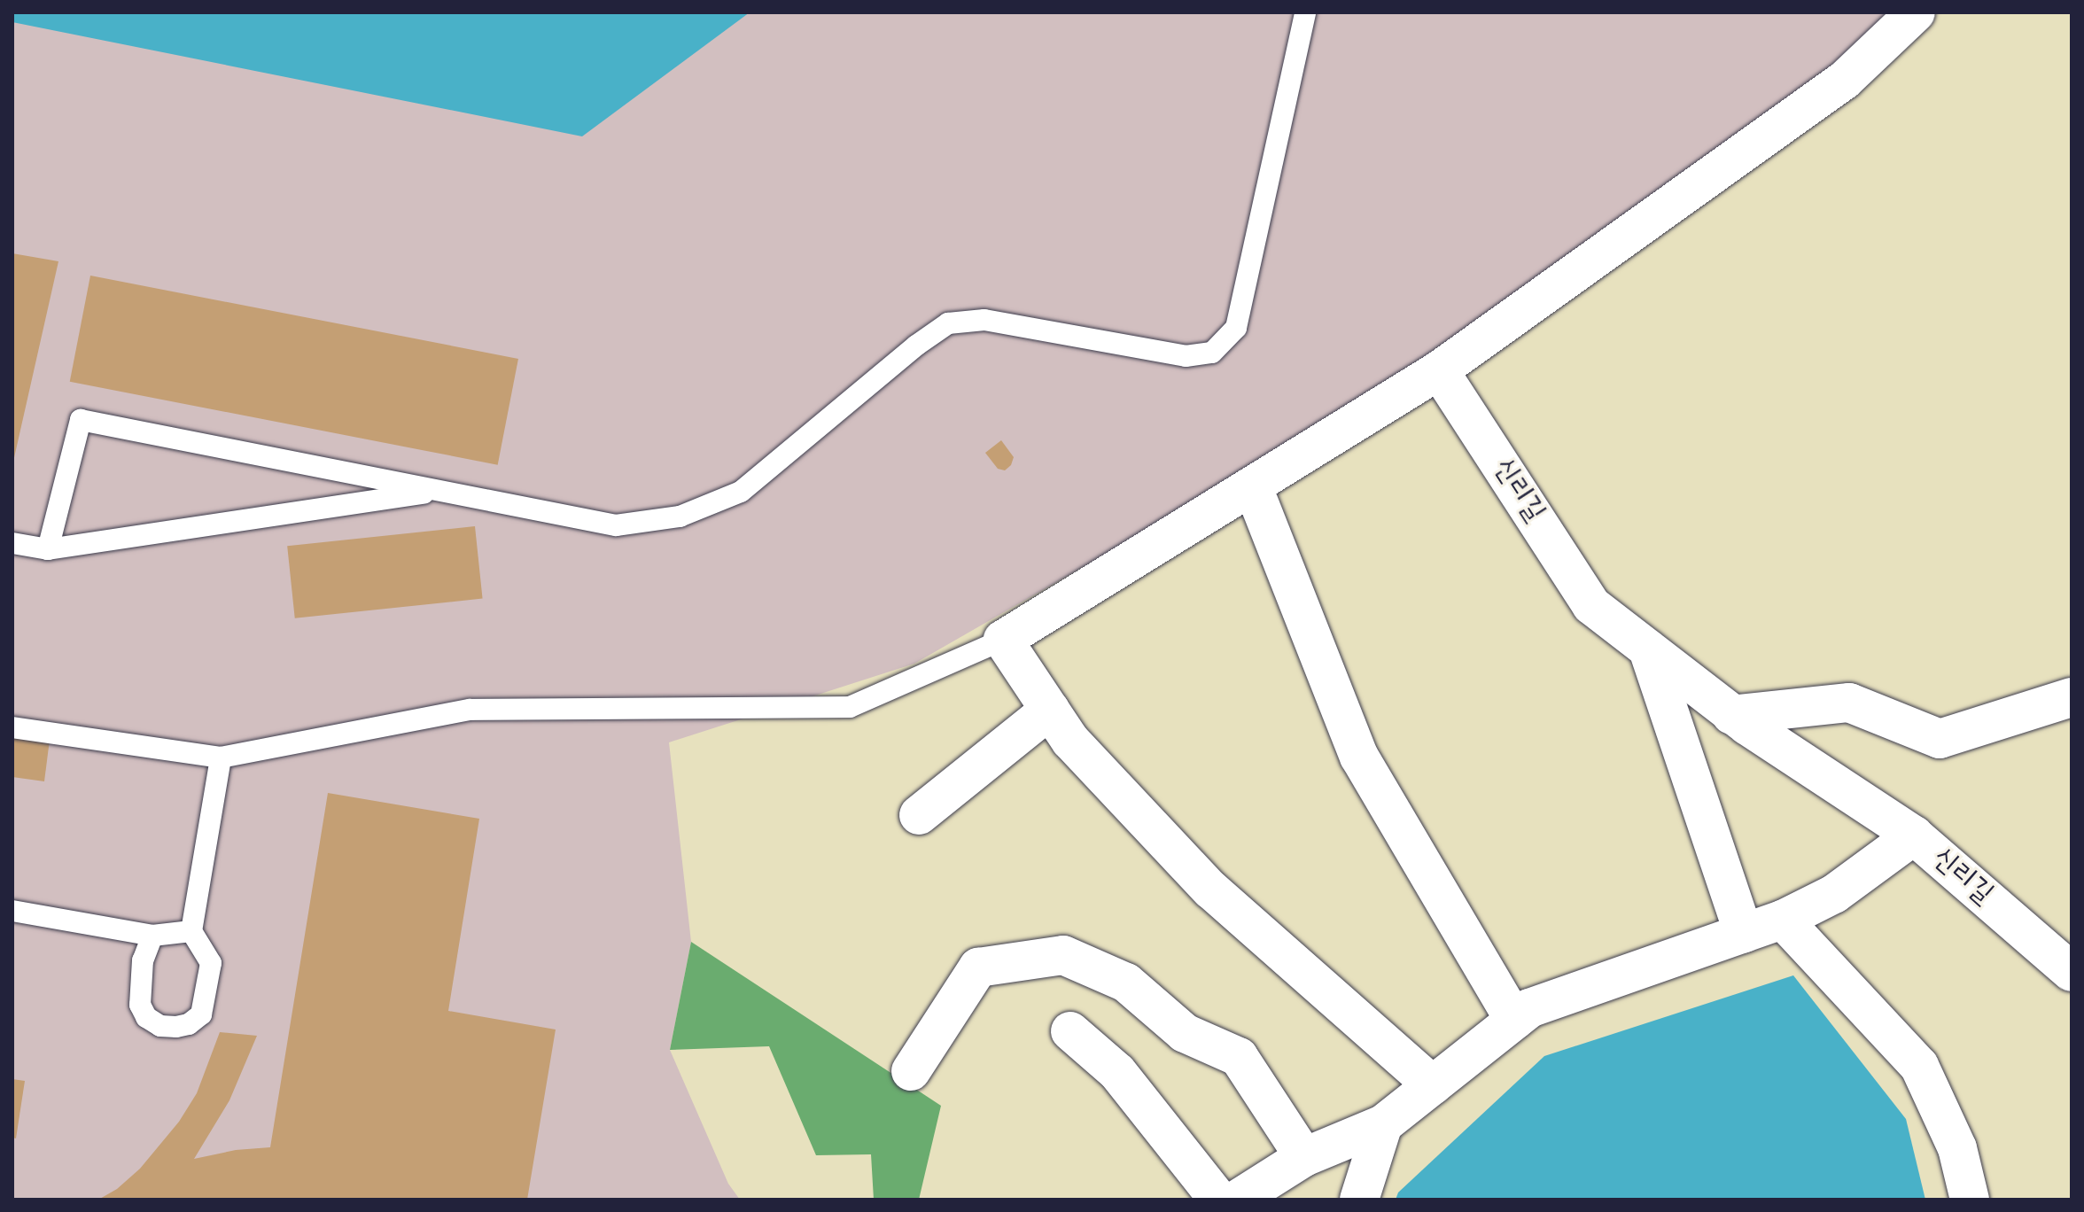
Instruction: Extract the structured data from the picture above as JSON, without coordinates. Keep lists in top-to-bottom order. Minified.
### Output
{"streets":{"street":["신리길"]}}
